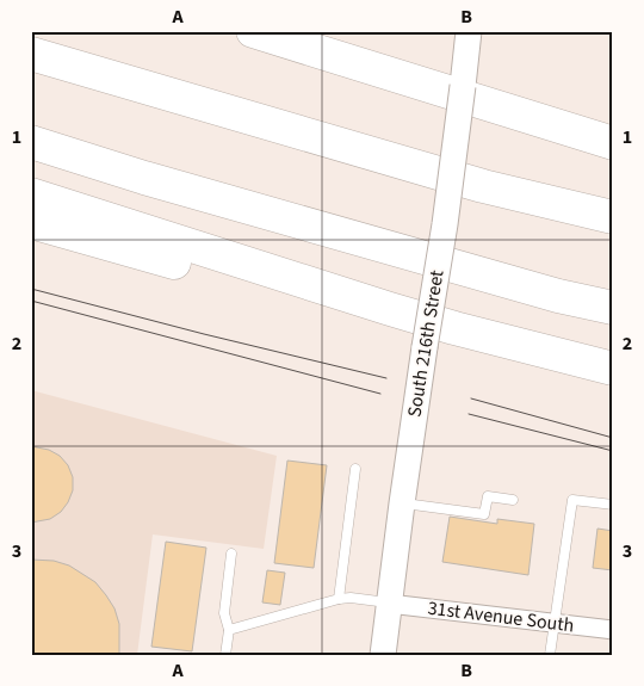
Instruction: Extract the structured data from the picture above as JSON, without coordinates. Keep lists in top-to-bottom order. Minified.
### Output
{"streets":{"main road":["South 216th Street"],"street":["31st Avenue South"]},"crossings":[["South 216th Street","31st Avenue South"]],"grid":{"columns":["A","B"],"rows":["1","2","3"]}}
